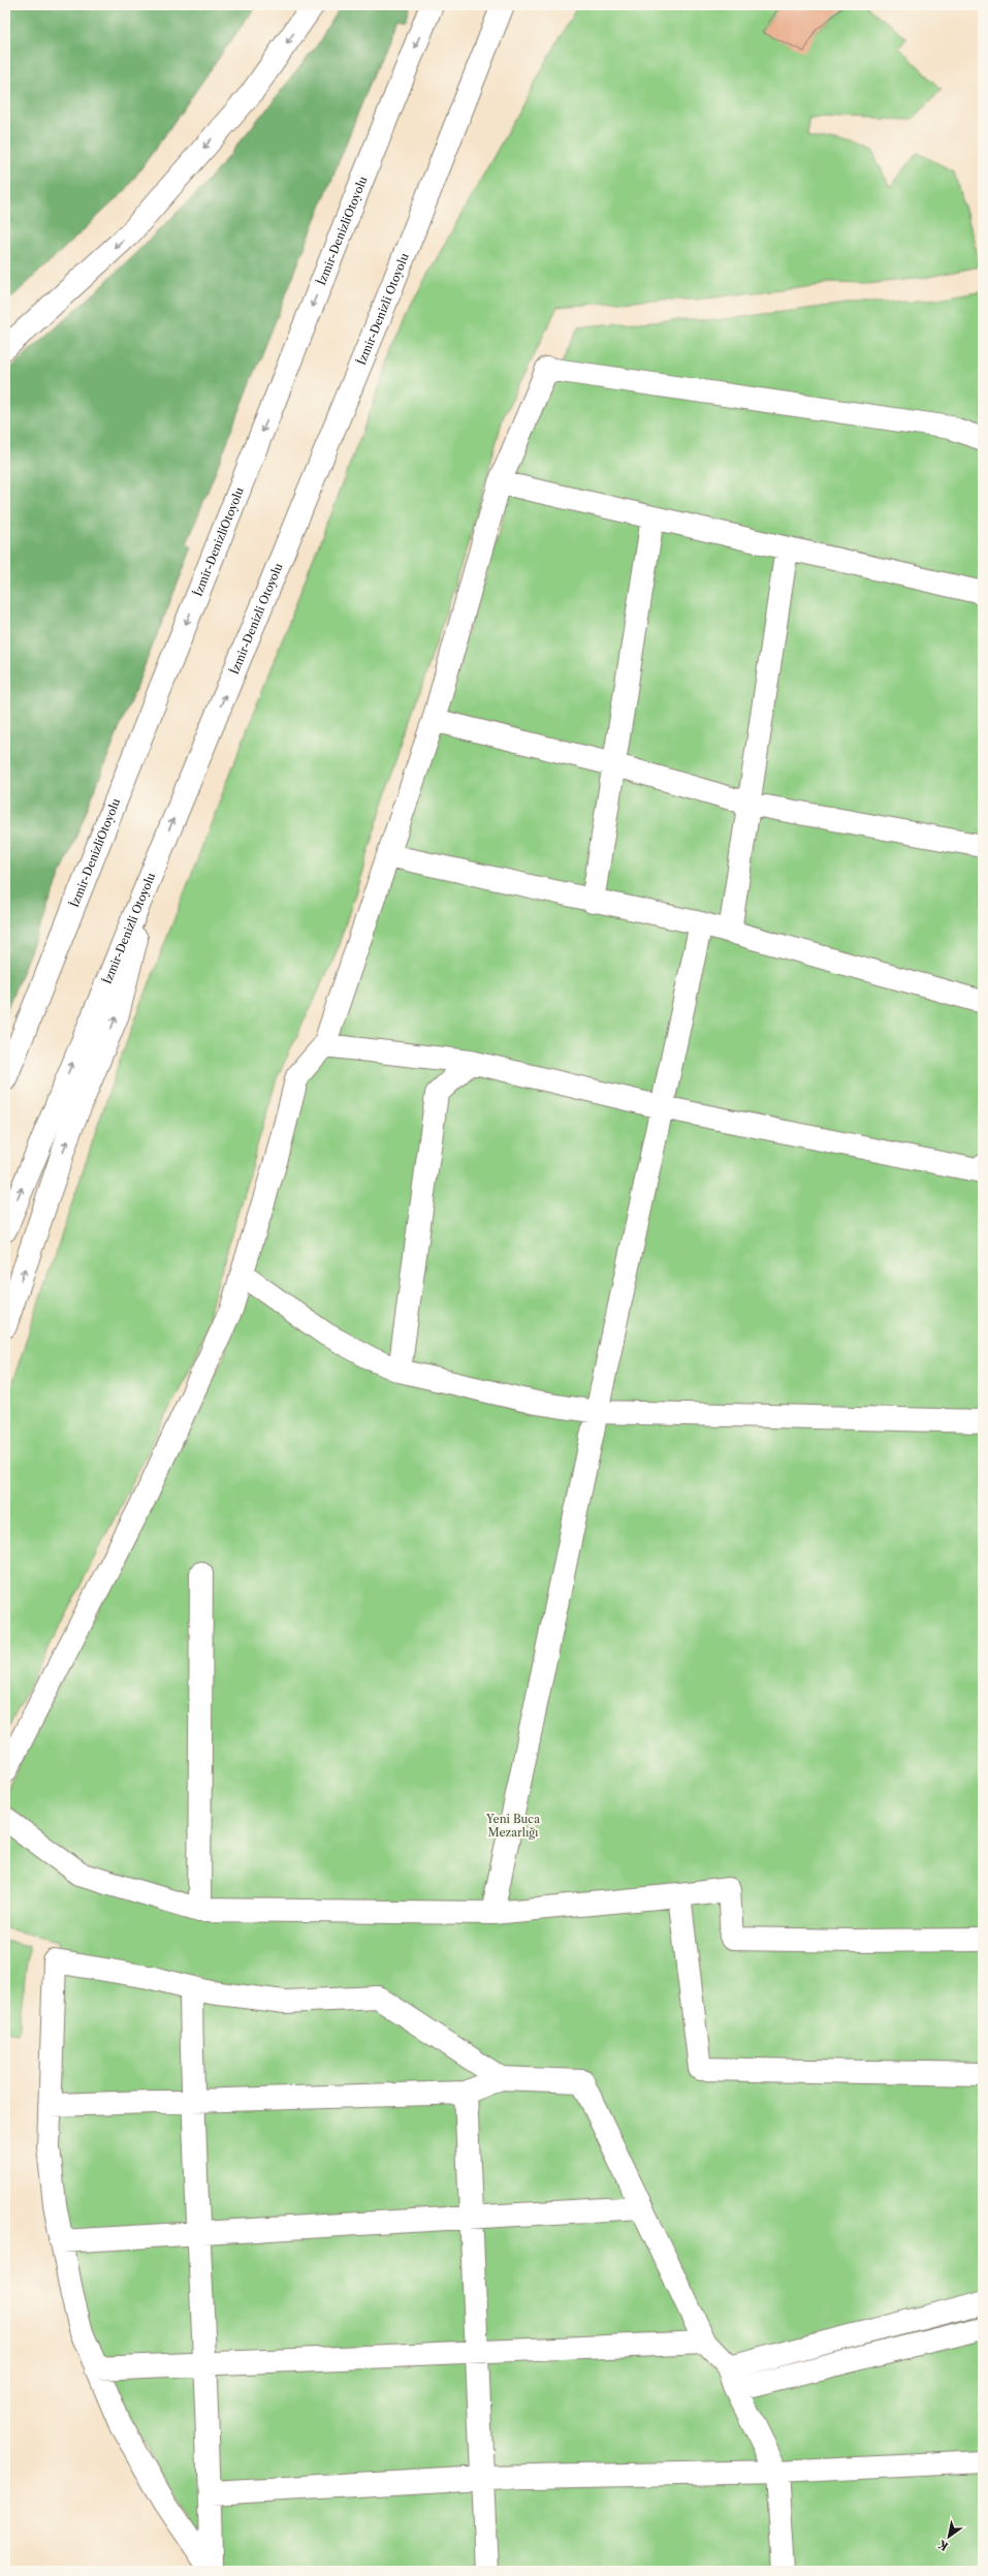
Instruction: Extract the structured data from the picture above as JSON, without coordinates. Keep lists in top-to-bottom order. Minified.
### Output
{"streets":{"main road":["İzmir-DenizliOtoyolu","İzmir-Denizli Otoyolu"]},"parks":["Yeni Buca Mezarlığı"],"north":"bottom left"}
